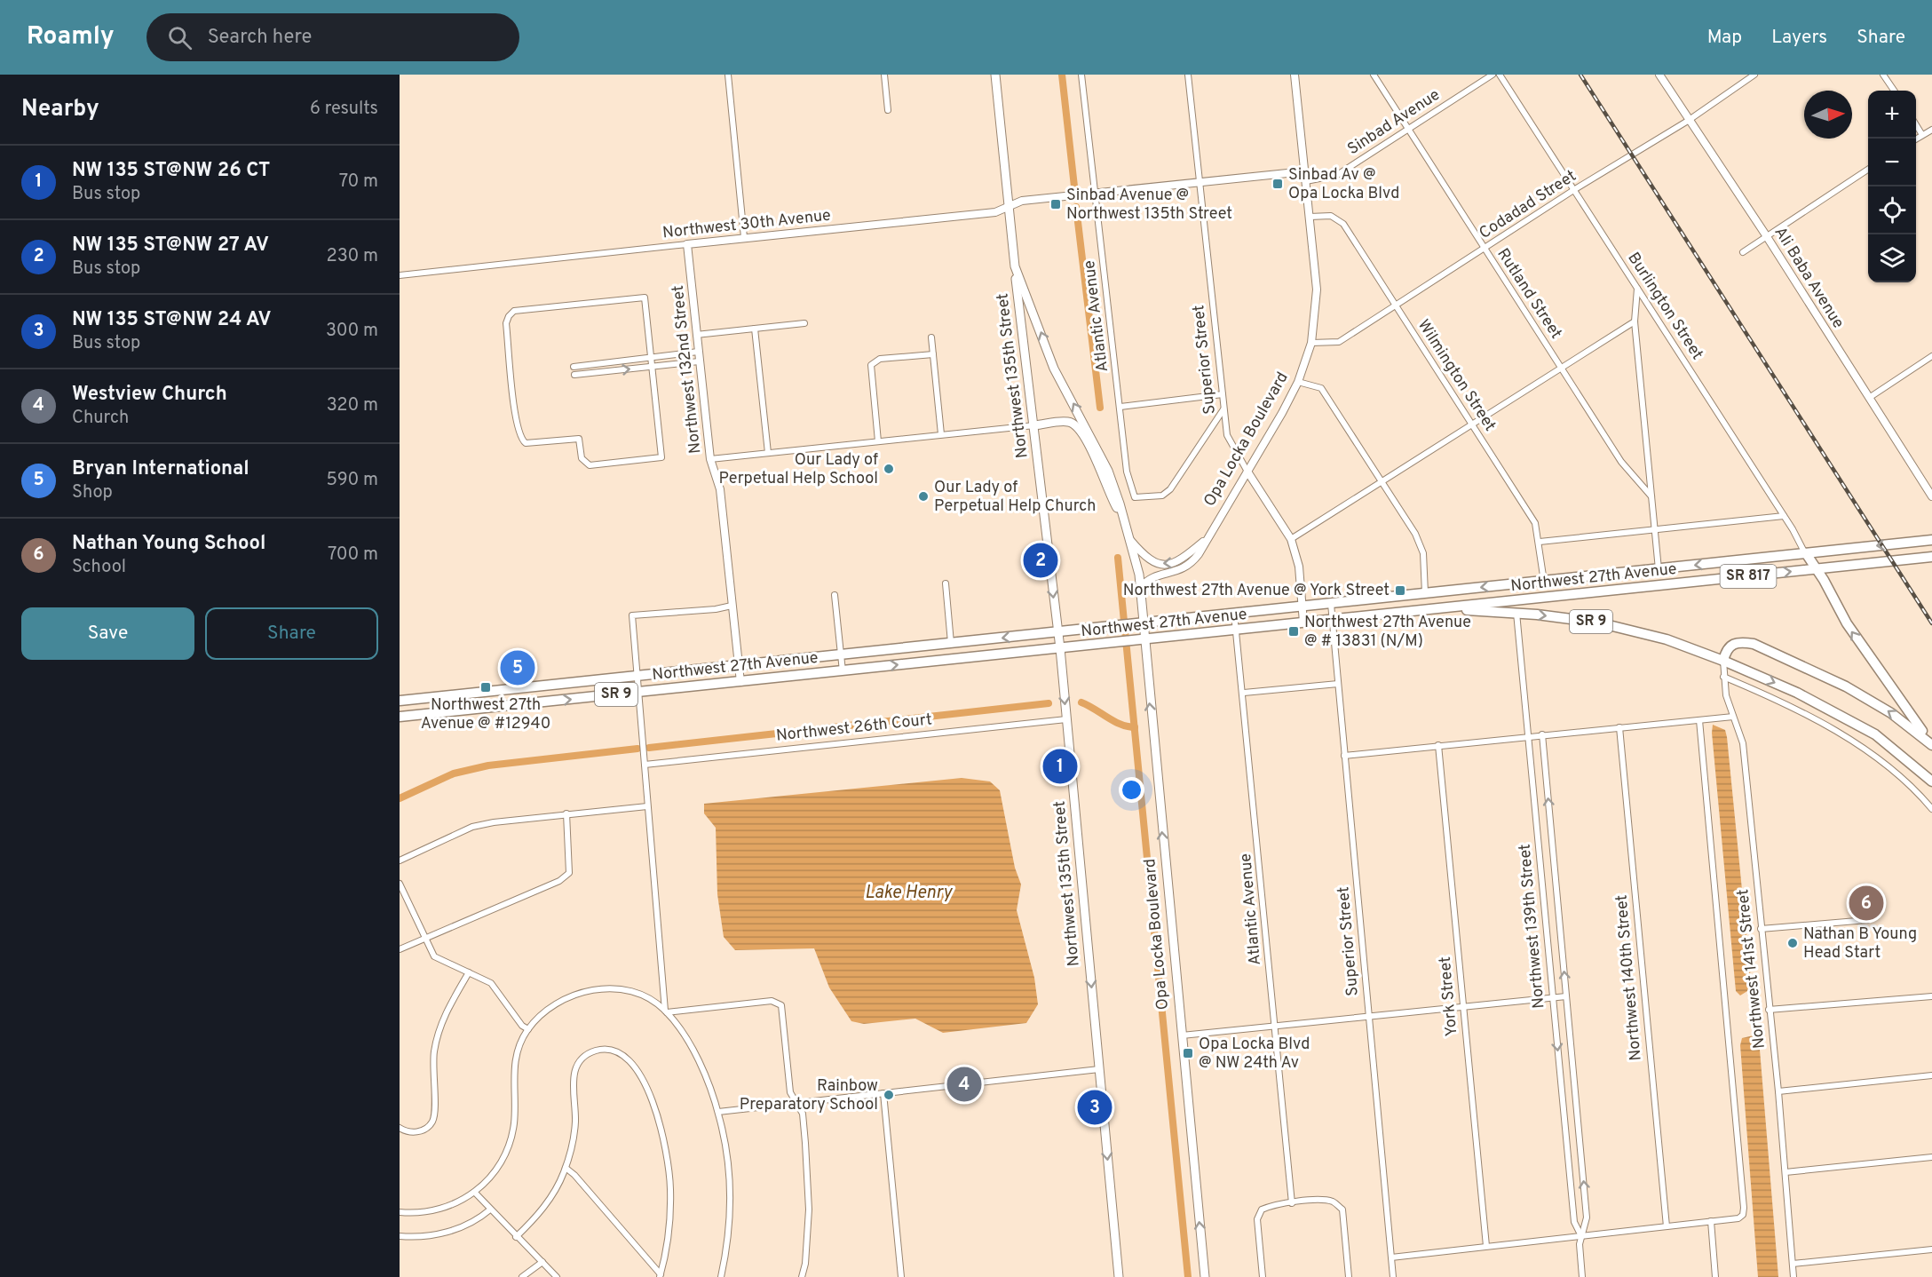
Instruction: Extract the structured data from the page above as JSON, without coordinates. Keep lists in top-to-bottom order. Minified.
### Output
{"streets":{"main road":["Northwest 135th Street","Opa Locka Boulevard","SR 817","Northwest 27th Avenue","SR 9"],"street":["Sinbad Avenue","Codadad Street","Northwest 30th Avenue","Ali Baba Avenue","Rutland Street","Burlington Street","Atlantic Avenue","Superior Street","Northwest 132nd Street","Wilmington Street","Northwest 26th Court","Northwest 139th Street","Northwest 141st Street","Northwest 140th Street","York Street"]},"crossings":[["Sinbad Avenue","Rutland Street"],["Sinbad Avenue","Opa Locka Boulevard"],["Codadad Street","Ali Baba Avenue"],["Codadad Street","Rutland Street"],["Codadad Street","Burlington Street"],["Codadad Street","Wilmington Street"],["Codadad Street","Opa Locka Boulevard"],["Northwest 30th Avenue","Atlantic Avenue"],["Northwest 30th Avenue","Northwest 132nd Street"],["Northwest 30th Avenue","Opa Locka Boulevard"],["Burlington Street","Northwest 27th Avenue"],["Atlantic Avenue","Superior Street"],["Atlantic Avenue","Northwest 27th Avenue"],["Superior Street","Opa Locka Boulevard"],["Superior Street","Northwest 27th Avenue"],["Northwest 132nd Street","Northwest 27th Avenue"],["Northwest 135th Street","Opa Locka Boulevard"],["Northwest 135th Street","Northwest 27th Avenue"],["Northwest 135th Street","Northwest 26th Court"],["Wilmington Street","Opa Locka Boulevard"],["Wilmington Street","Northwest 27th Avenue"],["Opa Locka Boulevard","Northwest 27th Avenue"],["Northwest 27th Avenue","SR 9"],["SR 9","Northwest 139th Street"],["SR 9","Northwest 141st Street"]],"one_way":["Northwest 135th Street","Opa Locka Boulevard"],"water":["Lake Henry"],"places":{"transit":["Sinbad Av @ Opa Locka Blvd","Sinbad Avenue @ Northwest 135th Street","Northwest 27th Avenue @ York Street","Northwest 27th Avenue @ # 13831 (N/M)","Northwest 27th Avenue @ #12940","Opa Locka Blvd @ NW 24th Av"],"other":["Our Lady of Perpetual Help School","Our Lady of Perpetual Help Church","Nathan B Young Head Start","Rainbow Preparatory School"]},"north":"right","page":{"header":"Roamly","search":"Search here","nav":["Map","Layers","Share"],"heading":["Nearby","6 results"],"map_buttons":["+","−"],"list":[{"mark":"1","name":"NW 135 ST@NW 26 CT","note":"Bus stop","value":"70 m"},{"mark":"2","name":"NW 135 ST@NW 27 AV","note":"Bus stop","value":"230 m"},{"mark":"3","name":"NW 135 ST@NW 24 AV","note":"Bus stop","value":"300 m"},{"mark":"4","name":"Westview Church","note":"Church","value":"320 m"},{"mark":"5","name":"Bryan International","note":"Shop","value":"590 m"},{"mark":"6","name":"Nathan Young School","note":"School","value":"700 m"}],"pins":["2","5","1","6","4","3"],"buttons":["Save","Share"]}}
